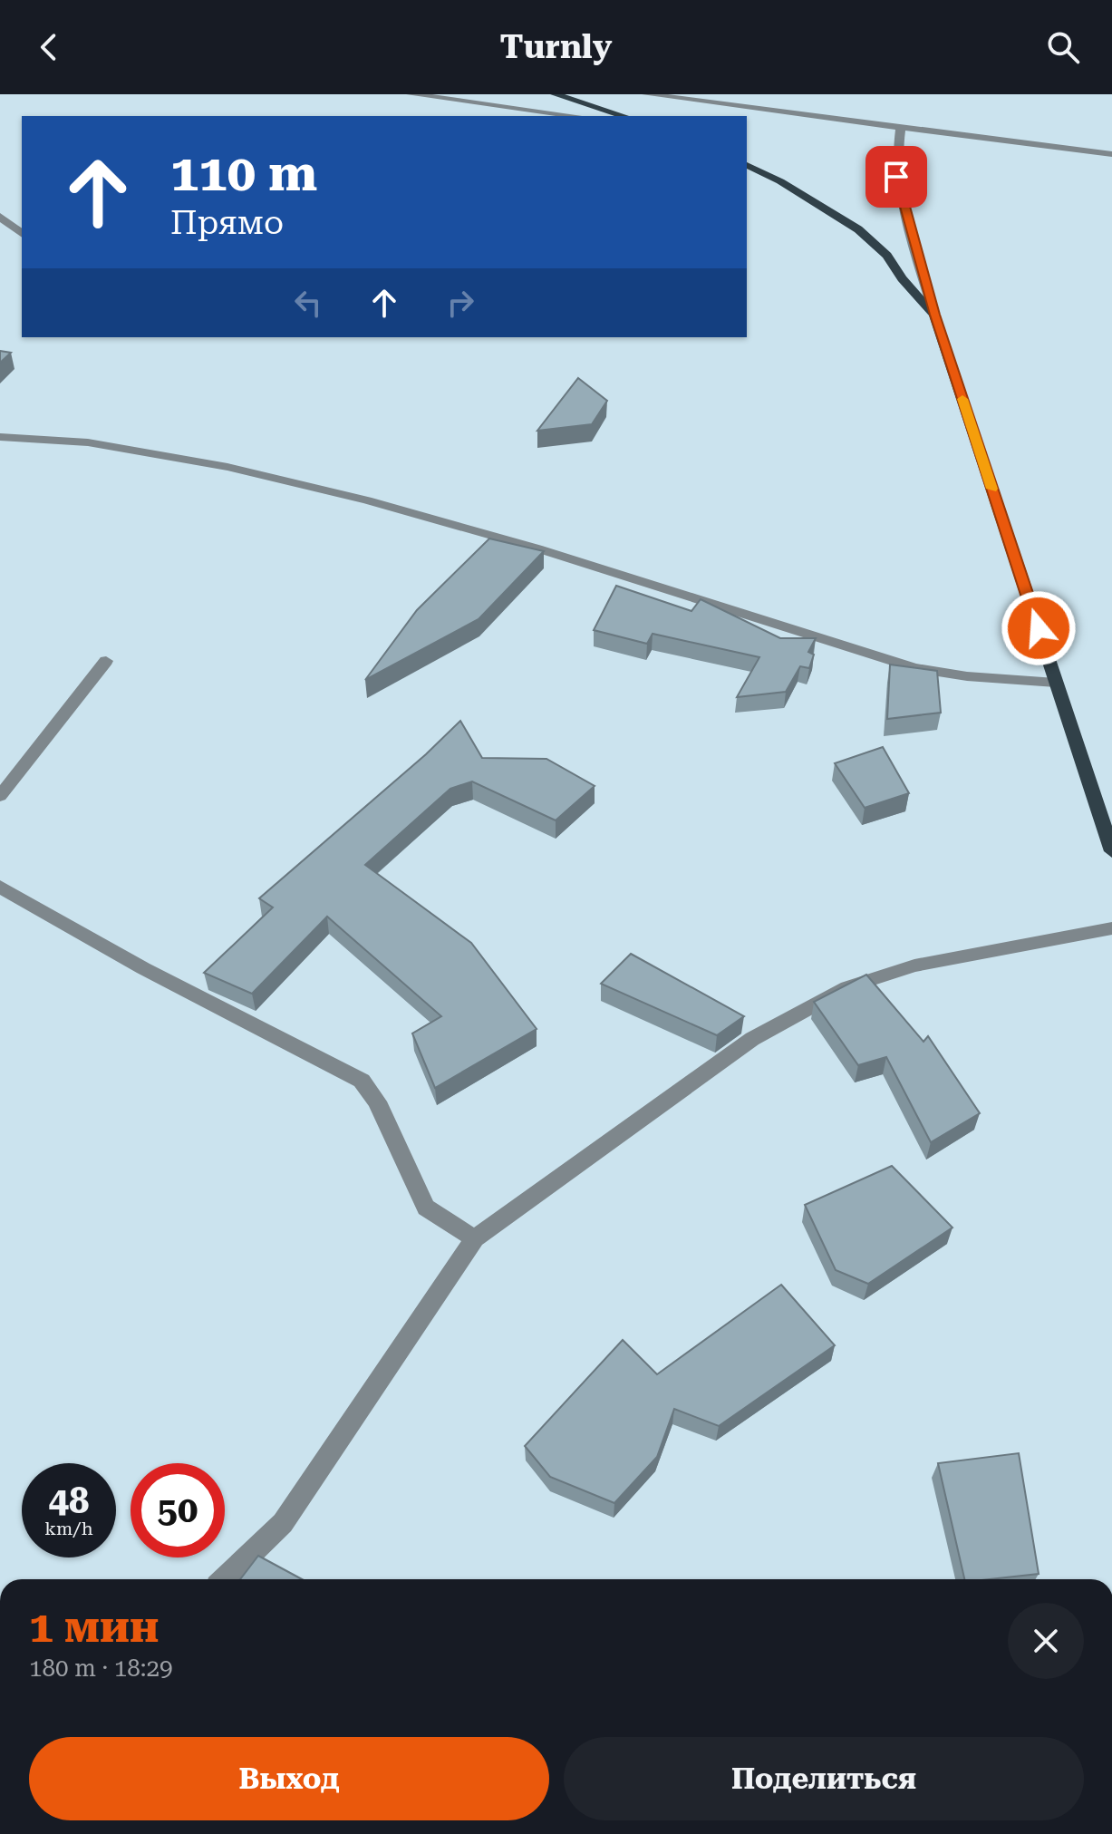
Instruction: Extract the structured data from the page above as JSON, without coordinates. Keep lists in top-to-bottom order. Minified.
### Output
{"page":{"header":"Turnly","turn":["110 m","Прямо"],"speed":"48 km/h","limit":"50","heading":["1 мин","180 m · 18:29"],"buttons":["Выход","Поделиться"]}}
